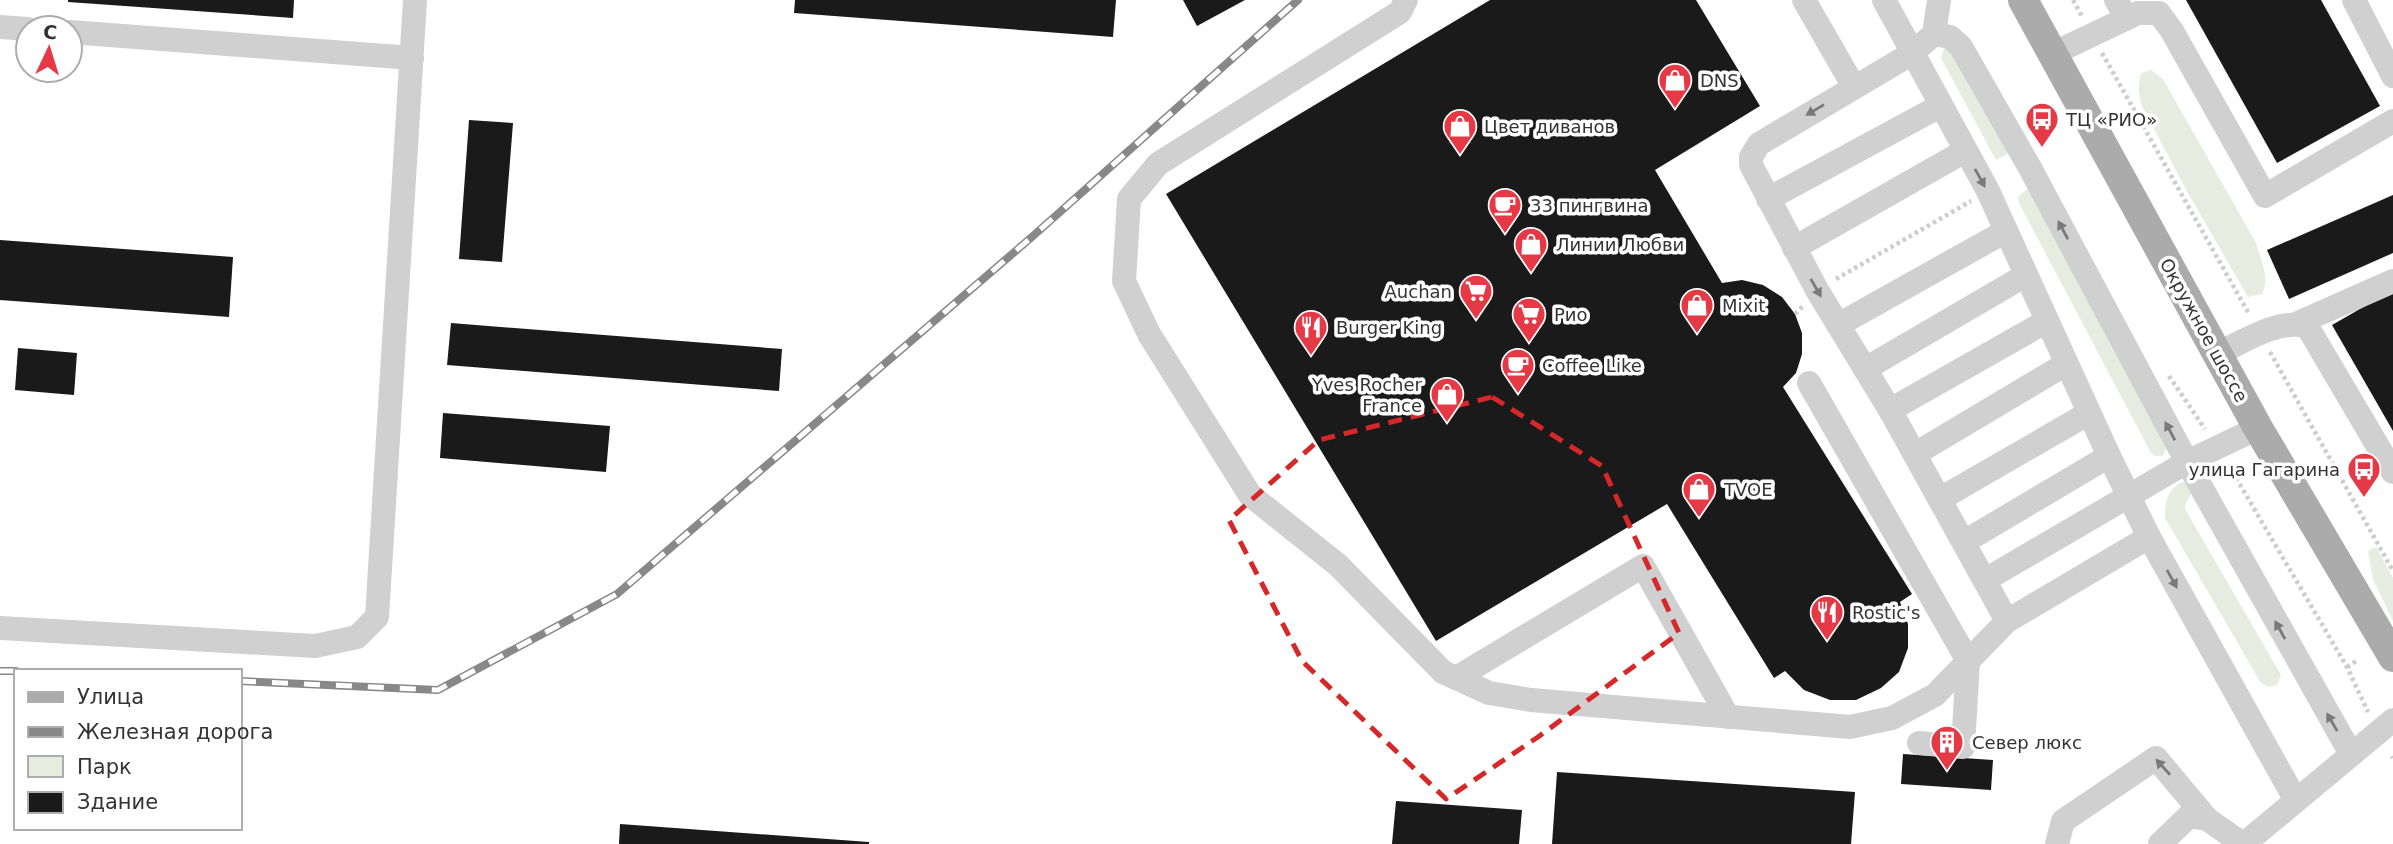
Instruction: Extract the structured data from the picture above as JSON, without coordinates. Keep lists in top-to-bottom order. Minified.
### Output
{"streets":{"main road":["Окружное шоссе"]},"places":{"shop":["DNS","Цвет диванов","Линии Любви","Mixit","Yves Rocher France","TVOE"],"bus stop":["ТЦ «РИО»","улица Гагарина"],"cafe":["33 пингвина","Coffee Like"],"supermarket":["Auchan","Рио"],"restaurant":["Burger King","Rostic's"],"building":["Север люкс"]},"legend":["Улица","Железная дорога","Парк","Здание"],"north":"top"}
